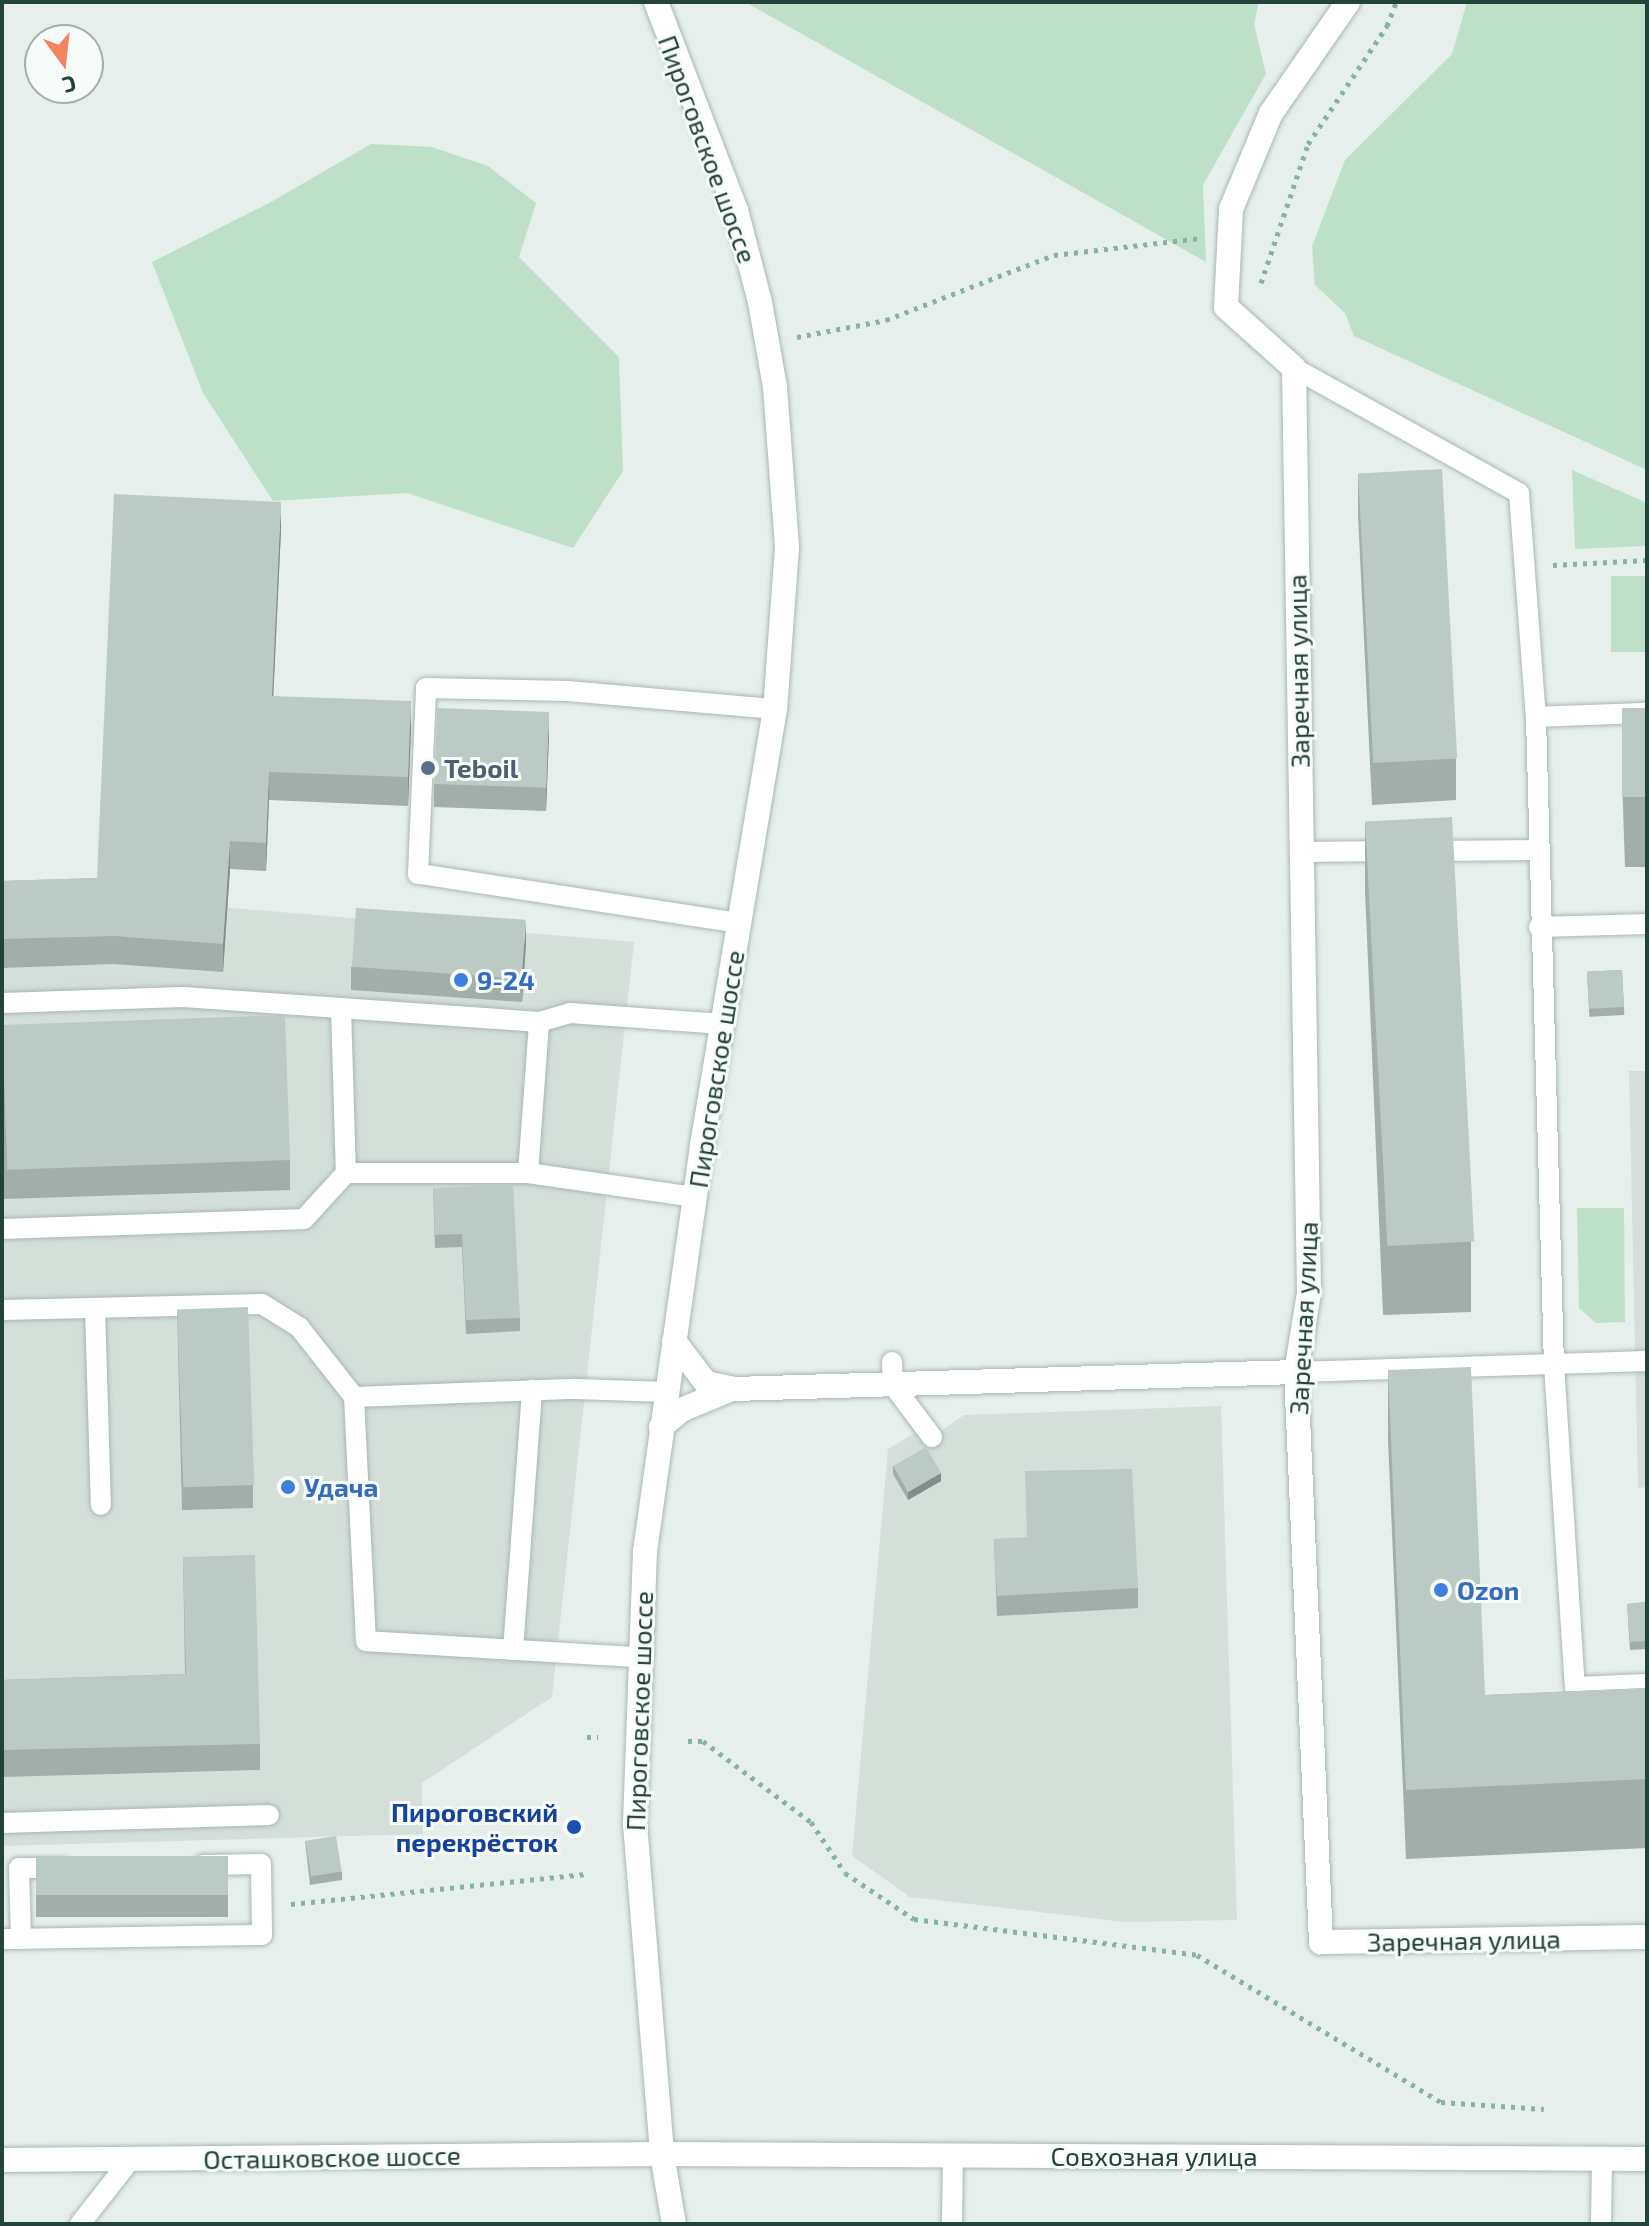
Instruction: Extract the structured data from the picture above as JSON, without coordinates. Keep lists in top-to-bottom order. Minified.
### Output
{"streets":{"main road":["Пироговское шоссе","Заречная улица","Совхозная улица","Осташковское шоссе"]},"crossings":[["Пироговское шоссе","Совхозная улица"],["Пироговское шоссе","Осташковское шоссе"],["Совхозная улица","Осташковское шоссе"]],"places":["Teboil","9-24","Удача","Ozon","Пироговский перекрёсток"],"north":"bottom"}
